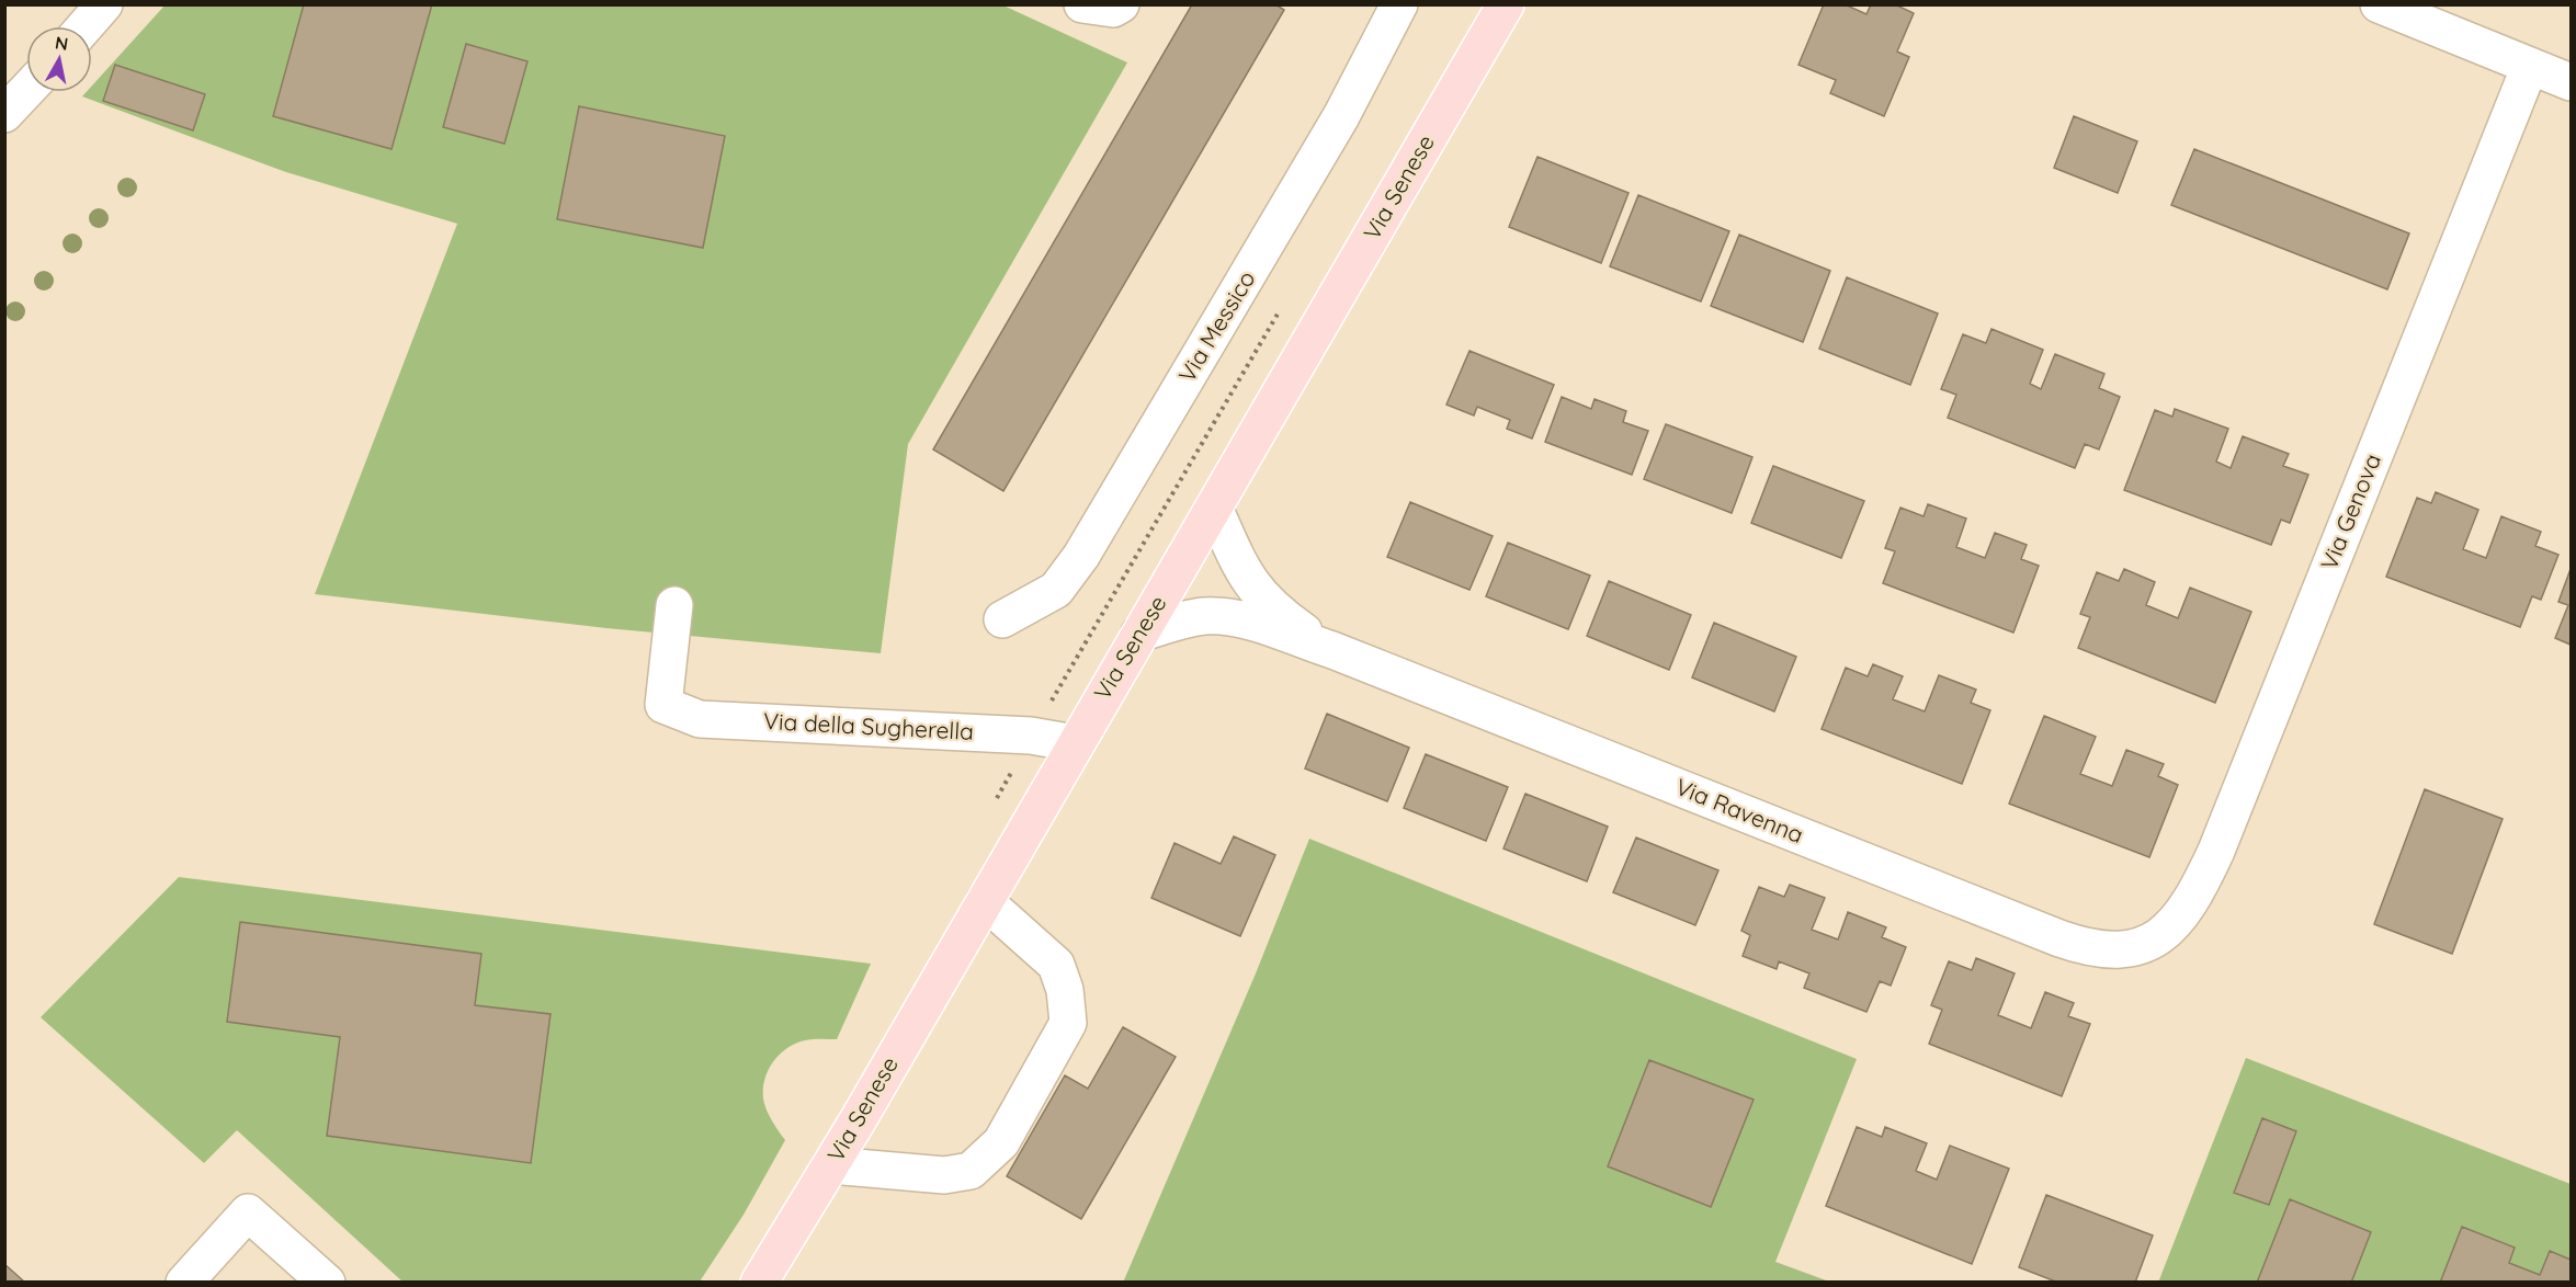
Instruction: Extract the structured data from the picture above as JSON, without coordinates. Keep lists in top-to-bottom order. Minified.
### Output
{"streets":{"main road":["Via Senese"],"street":["Via Messico","Via Genova","Via della Sugherella","Via Ravenna"]},"crossings":[["Via Senese","Via della Sugherella"],["Via Senese","Via Ravenna"],["Via Genova","Via Ravenna"]],"north":"top"}
